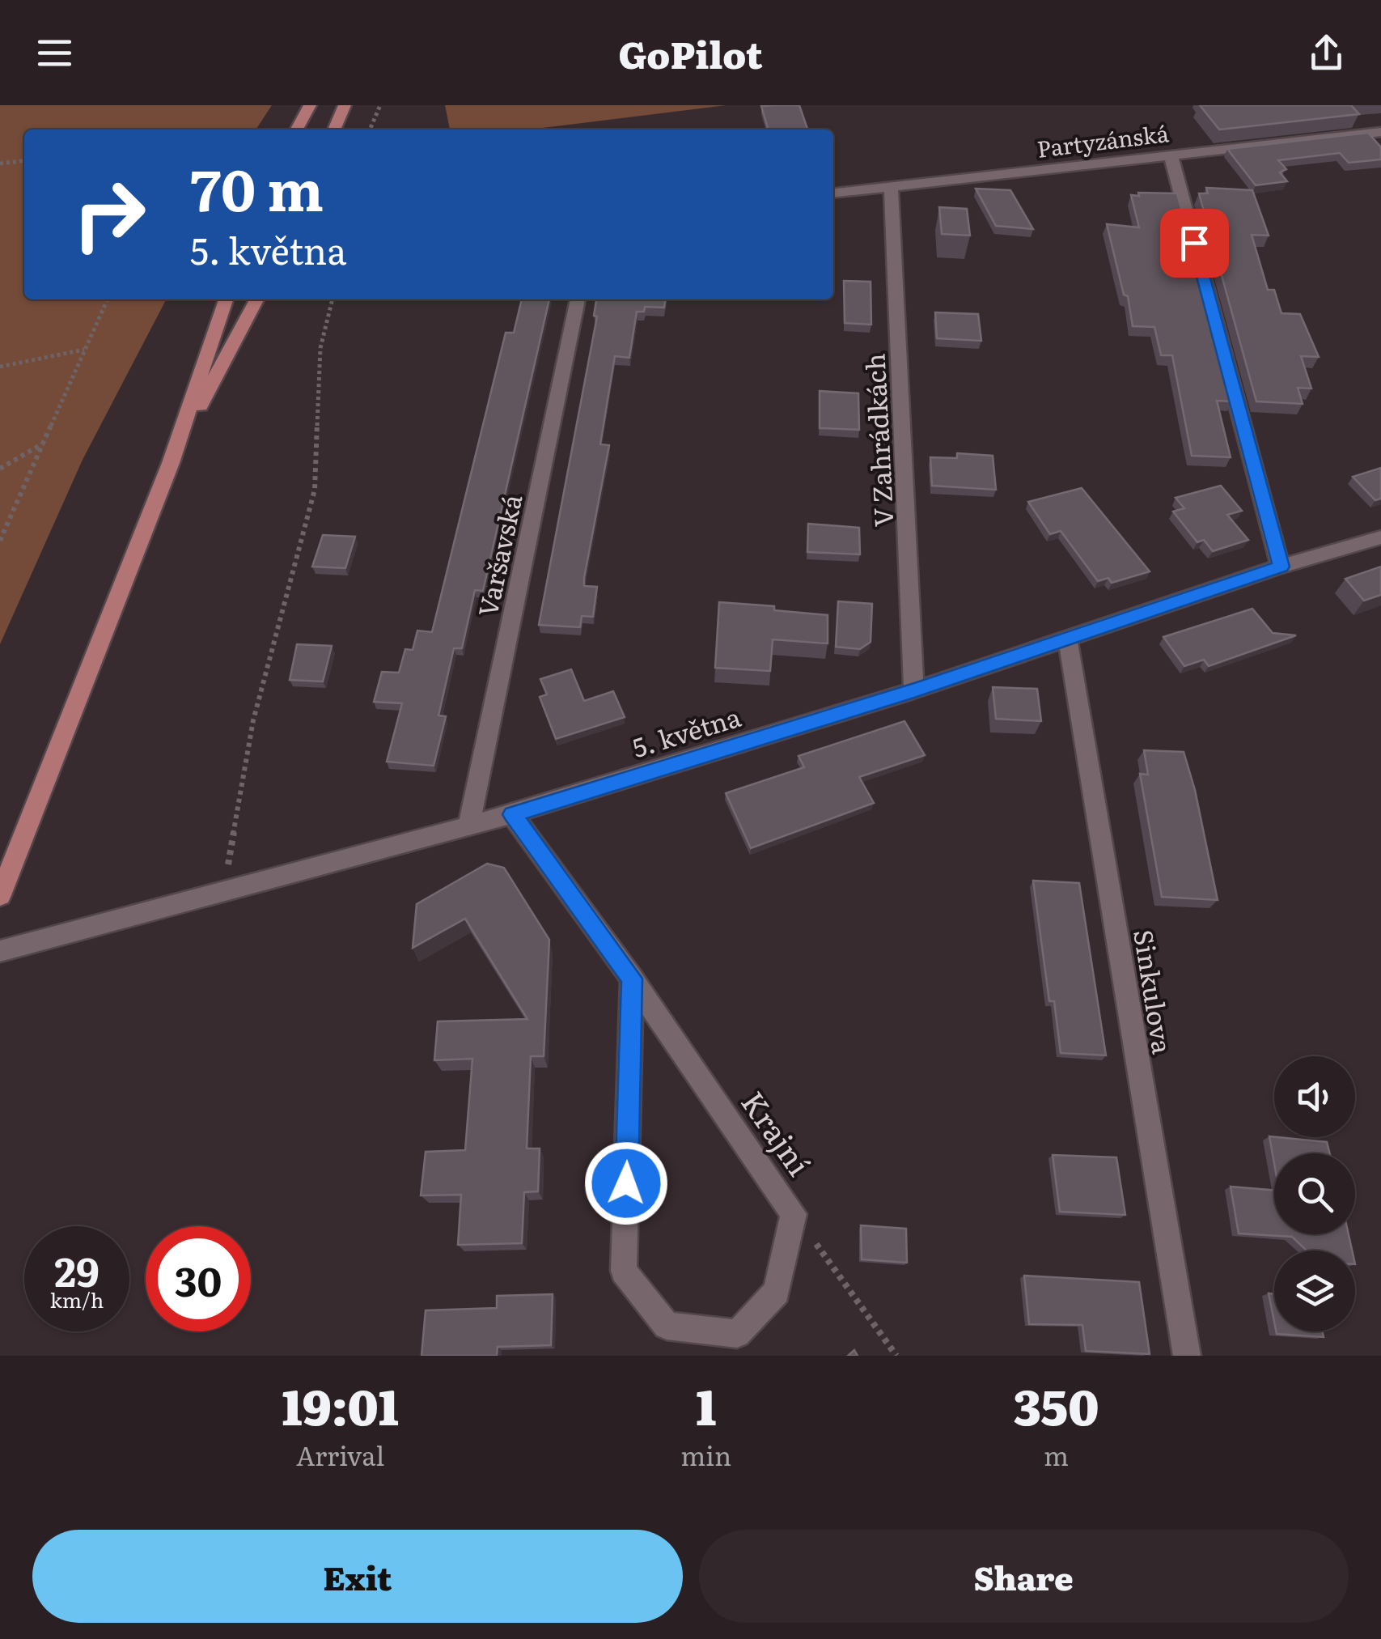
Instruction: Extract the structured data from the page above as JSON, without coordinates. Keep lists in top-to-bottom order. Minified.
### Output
{"streets":{"street":["Partyzánská","V Zahrádkách","Varšavská","5. května","Sinkulova","Krajní"]},"crossings":[["Partyzánská","V Zahrádkách"],["V Zahrádkách","5. května"],["Varšavská","5. května"],["5. května","Sinkulova"],["5. května","Krajní"]],"page":{"header":"GoPilot","turn":["70 m","5. května"],"speed":"29 km/h","limit":"30","eta":["19:01","Arrival","1","min","350","m"],"buttons":["Exit","Share"]}}
